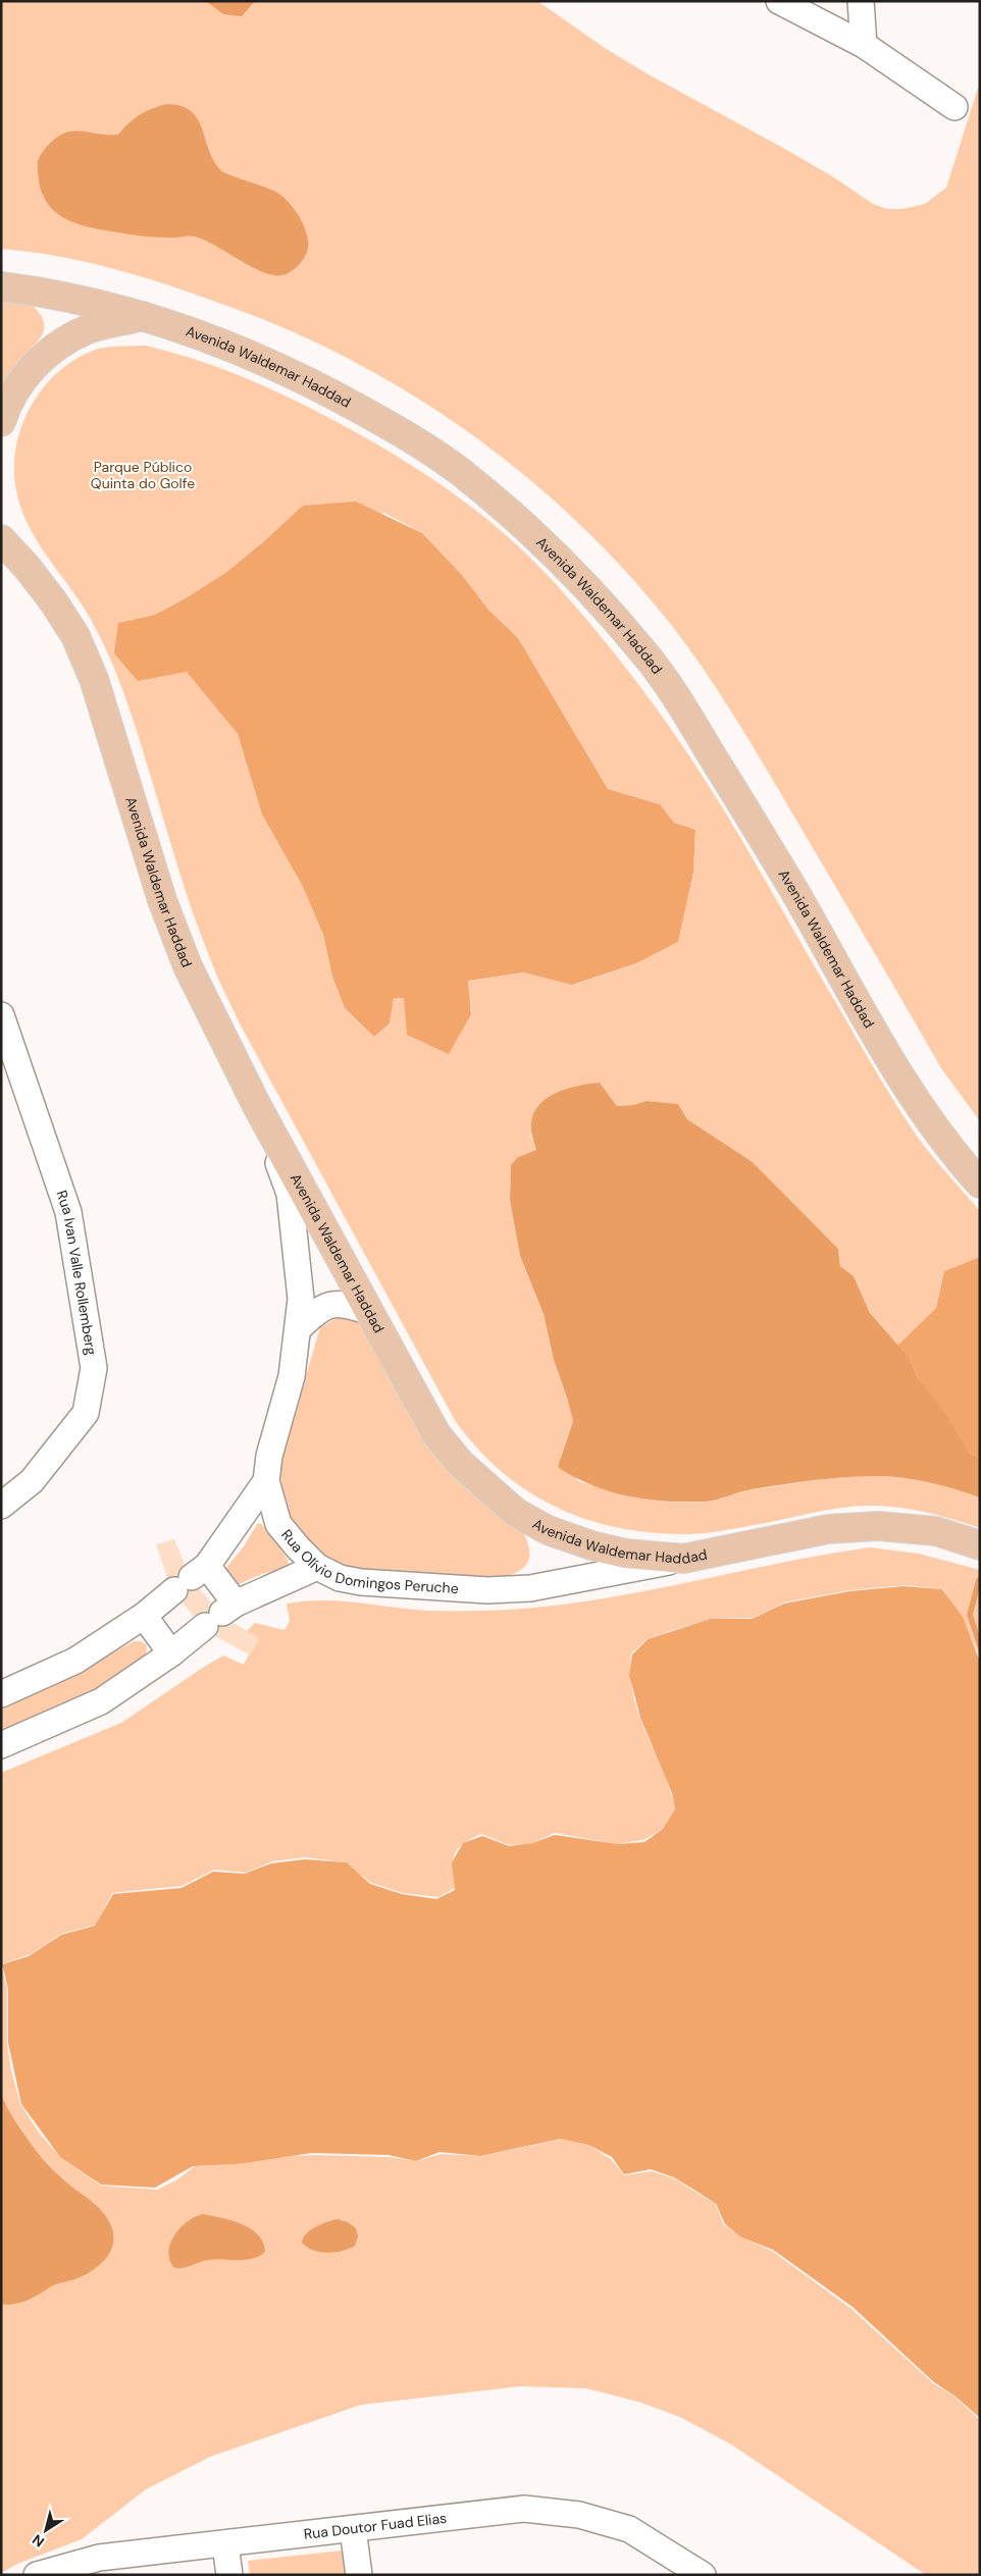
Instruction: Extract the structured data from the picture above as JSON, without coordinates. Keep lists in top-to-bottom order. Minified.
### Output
{"streets":{"main road":["Avenida Waldemar Haddad"],"street":["Rua Ivan Valle Rollemberg","Rua Olívio Domingos Peruche","Rua Doutor Fuad Elias"]},"crossings":[["Avenida Waldemar Haddad","Rua Olívio Domingos Peruche"]],"parks":["Parque Público Quinta do Golfe"],"north":"bottom left"}
